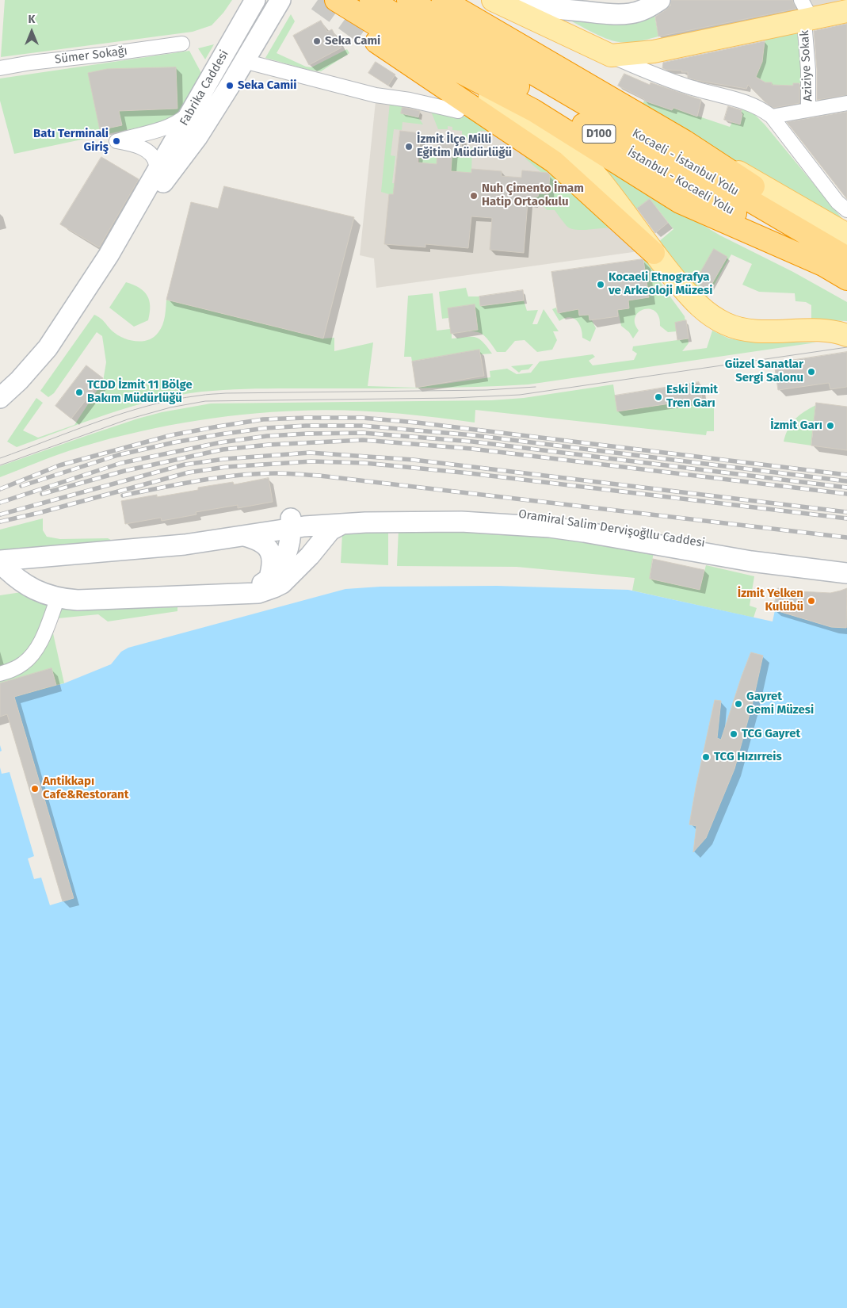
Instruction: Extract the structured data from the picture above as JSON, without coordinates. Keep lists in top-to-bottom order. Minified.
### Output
{"streets":{"highway":["D100","Kocaeli - İstanbul Yolu","İstanbul - Kocaeli Yolu"],"main road":["Fabrika Caddesi","Oramiral Salim Dervişoğllu Caddesi"],"street":["Sümer Sokağı","Aziziye Sokak"]},"crossings":[["Kocaeli - İstanbul Yolu","İstanbul - Kocaeli Yolu"]],"places":["Seka Cami","Seka Camii","Batı Terminali Giriş","İzmit İlçe Milli Eğitim Müdürlüğü","Nuh Çimento İmam Hatip Ortaokulu","Kocaeli Etnografya ve Arkeoloji Müzesi","Güzel Sanatlar Sergi Salonu","TCDD İzmit 11 Bölge Bakım Müdürlüğü","Eski İzmit Tren Garı","İzmit Garı","İzmit Yelken Kulübü","Gayret Gemi Müzesi","TCG Gayret","TCG Hızırreis","Antikkapı Cafe&Restorant"],"north":"top"}
